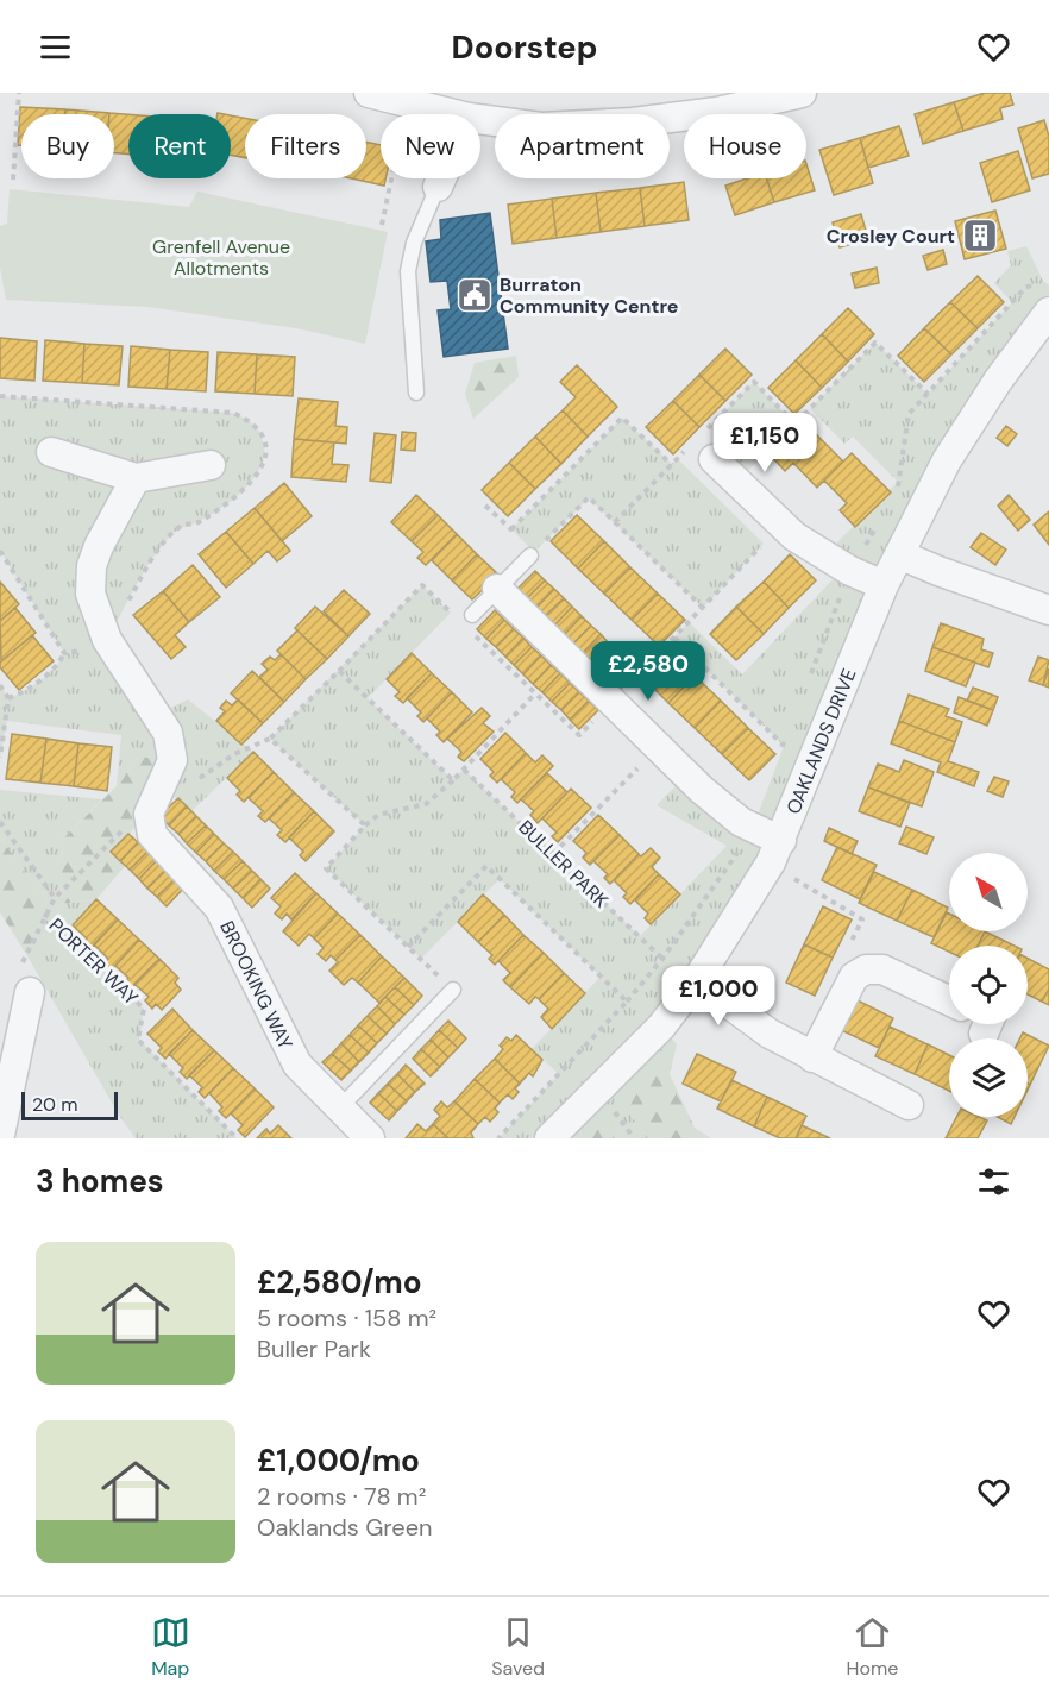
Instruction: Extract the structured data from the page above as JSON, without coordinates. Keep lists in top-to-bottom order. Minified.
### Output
{"streets":{"street":["OAKLANDS DRIVE","BROOKING WAY"],"path":["BULLER PARK","PORTER WAY"]},"parks":["Grenfell Avenue Allotments"],"places":{"building":["Crosley Court"],"public building":["Burraton Community Centre"]},"scale_bar":"20 m","north":"top left","page":{"header":"Doorstep","chip":["Buy","Rent","Filters","New","Apartment","House"],"price":["£1,150","£2,580","£1,000"],"scale":"20 m","heading":"3 homes","list":[{"name":"£2,580/mo","note":"5 rooms · 158 m² · Buller Park"},{"name":"£1,000/mo","note":"2 rooms · 78 m² · Oaklands Green"}],"tabs":["Map","Saved","Home"]}}
